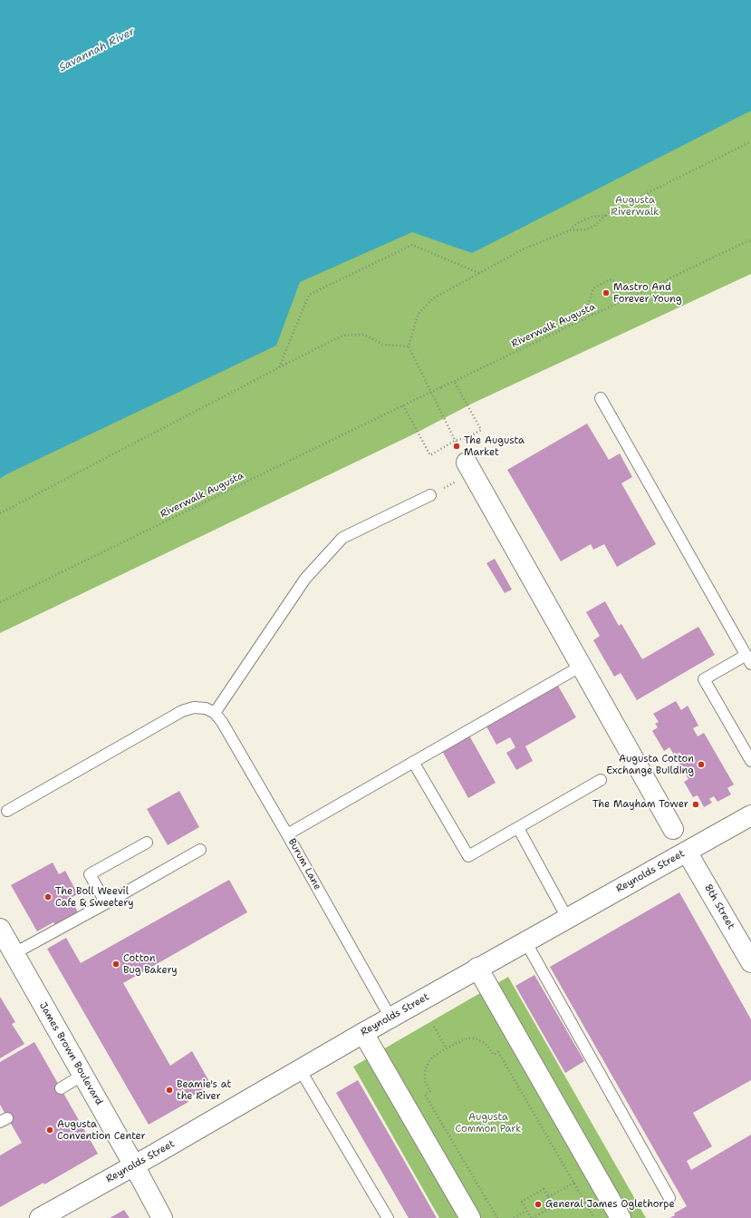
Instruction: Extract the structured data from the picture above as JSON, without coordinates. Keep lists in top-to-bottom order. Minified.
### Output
{"streets":{"street":["Reynolds Street","8th Street","James Brown Boulevard"],"lane":["Burum Lane"],"path":["Riverwalk Augusta"]},"crossings":[["Burum Lane","Reynolds Street"],["Reynolds Street","8th Street"],["Reynolds Street","James Brown Boulevard"]],"water":["Savannah River"],"parks":["Augusta Riverwalk","Augusta Common Park"],"places":["Mastro And Forever Young","The Augusta Market","Augusta Cotton Exchange Building","The Mayham Tower","The Boll Weevil Cafe & Sweetery","Cotton Bug Bakery","Beamie's at the River","Augusta Convention Center","General James Oglethorpe"]}
